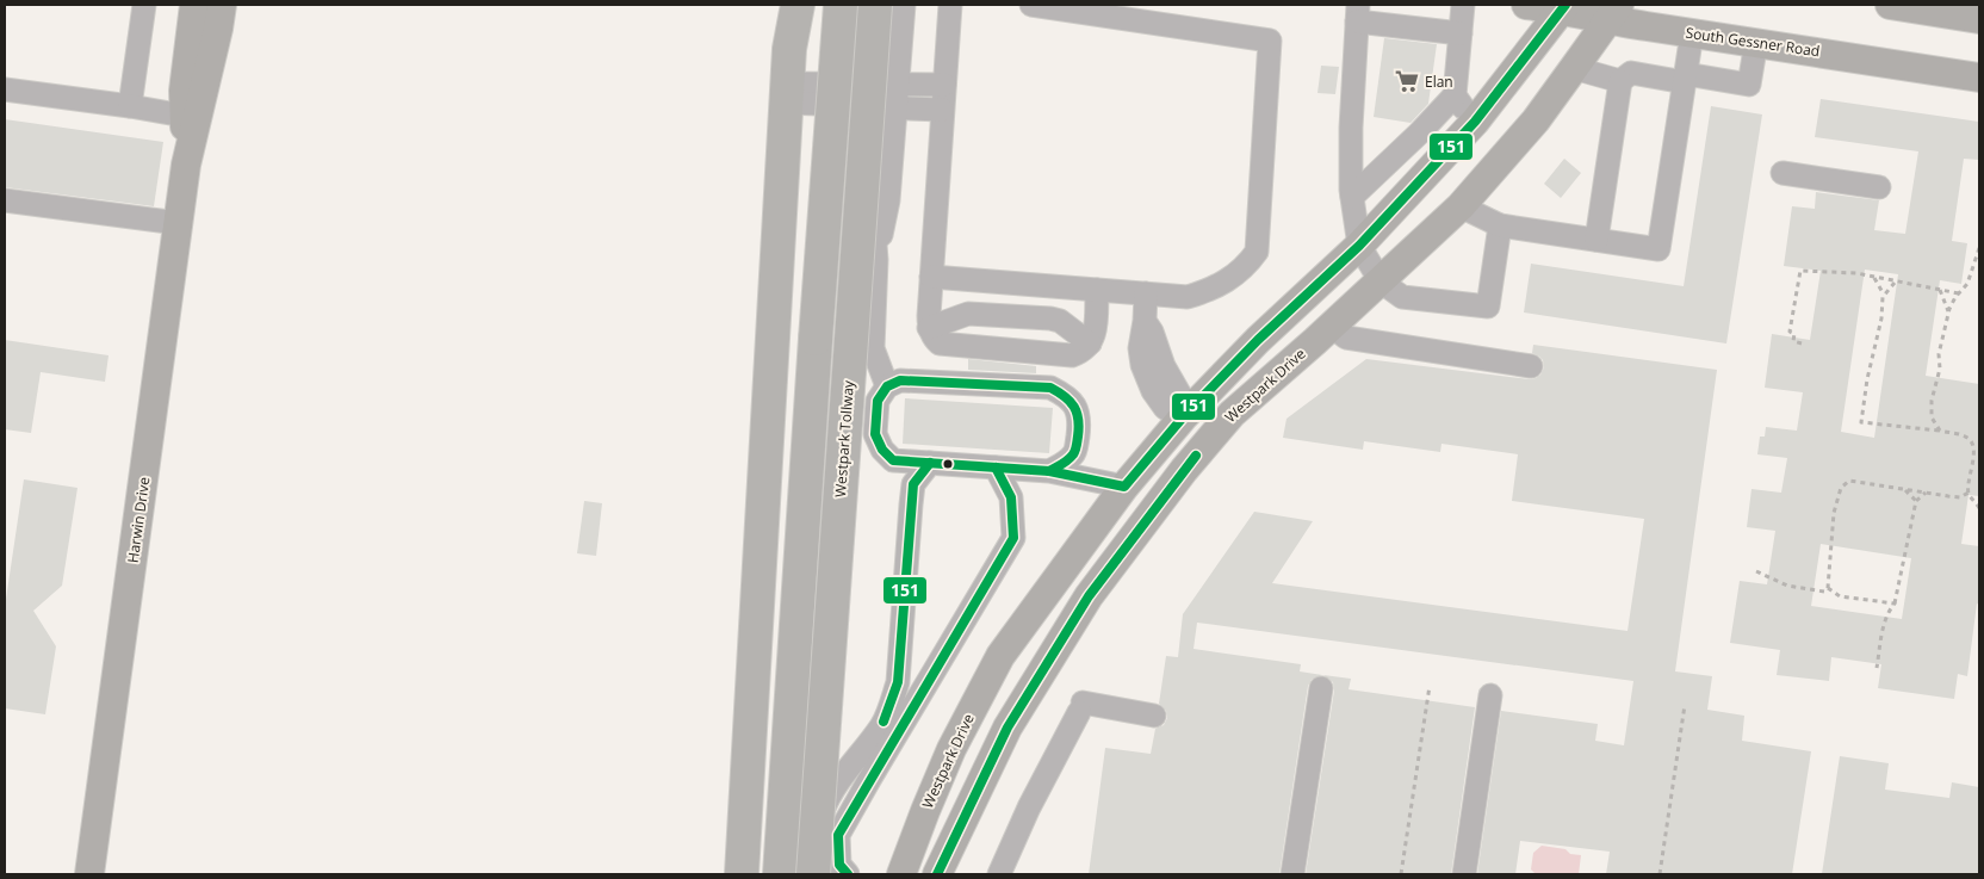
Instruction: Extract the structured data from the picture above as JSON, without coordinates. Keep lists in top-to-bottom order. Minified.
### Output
{"streets":{"highway":["Westpark Tollway"],"main road":["South Gessner Road","Westpark Drive","Harwin Drive"]},"crossings":[["South Gessner Road","Westpark Drive"]],"places":{"supermarket":["Elan"]},"lines":["transit line 151"]}
